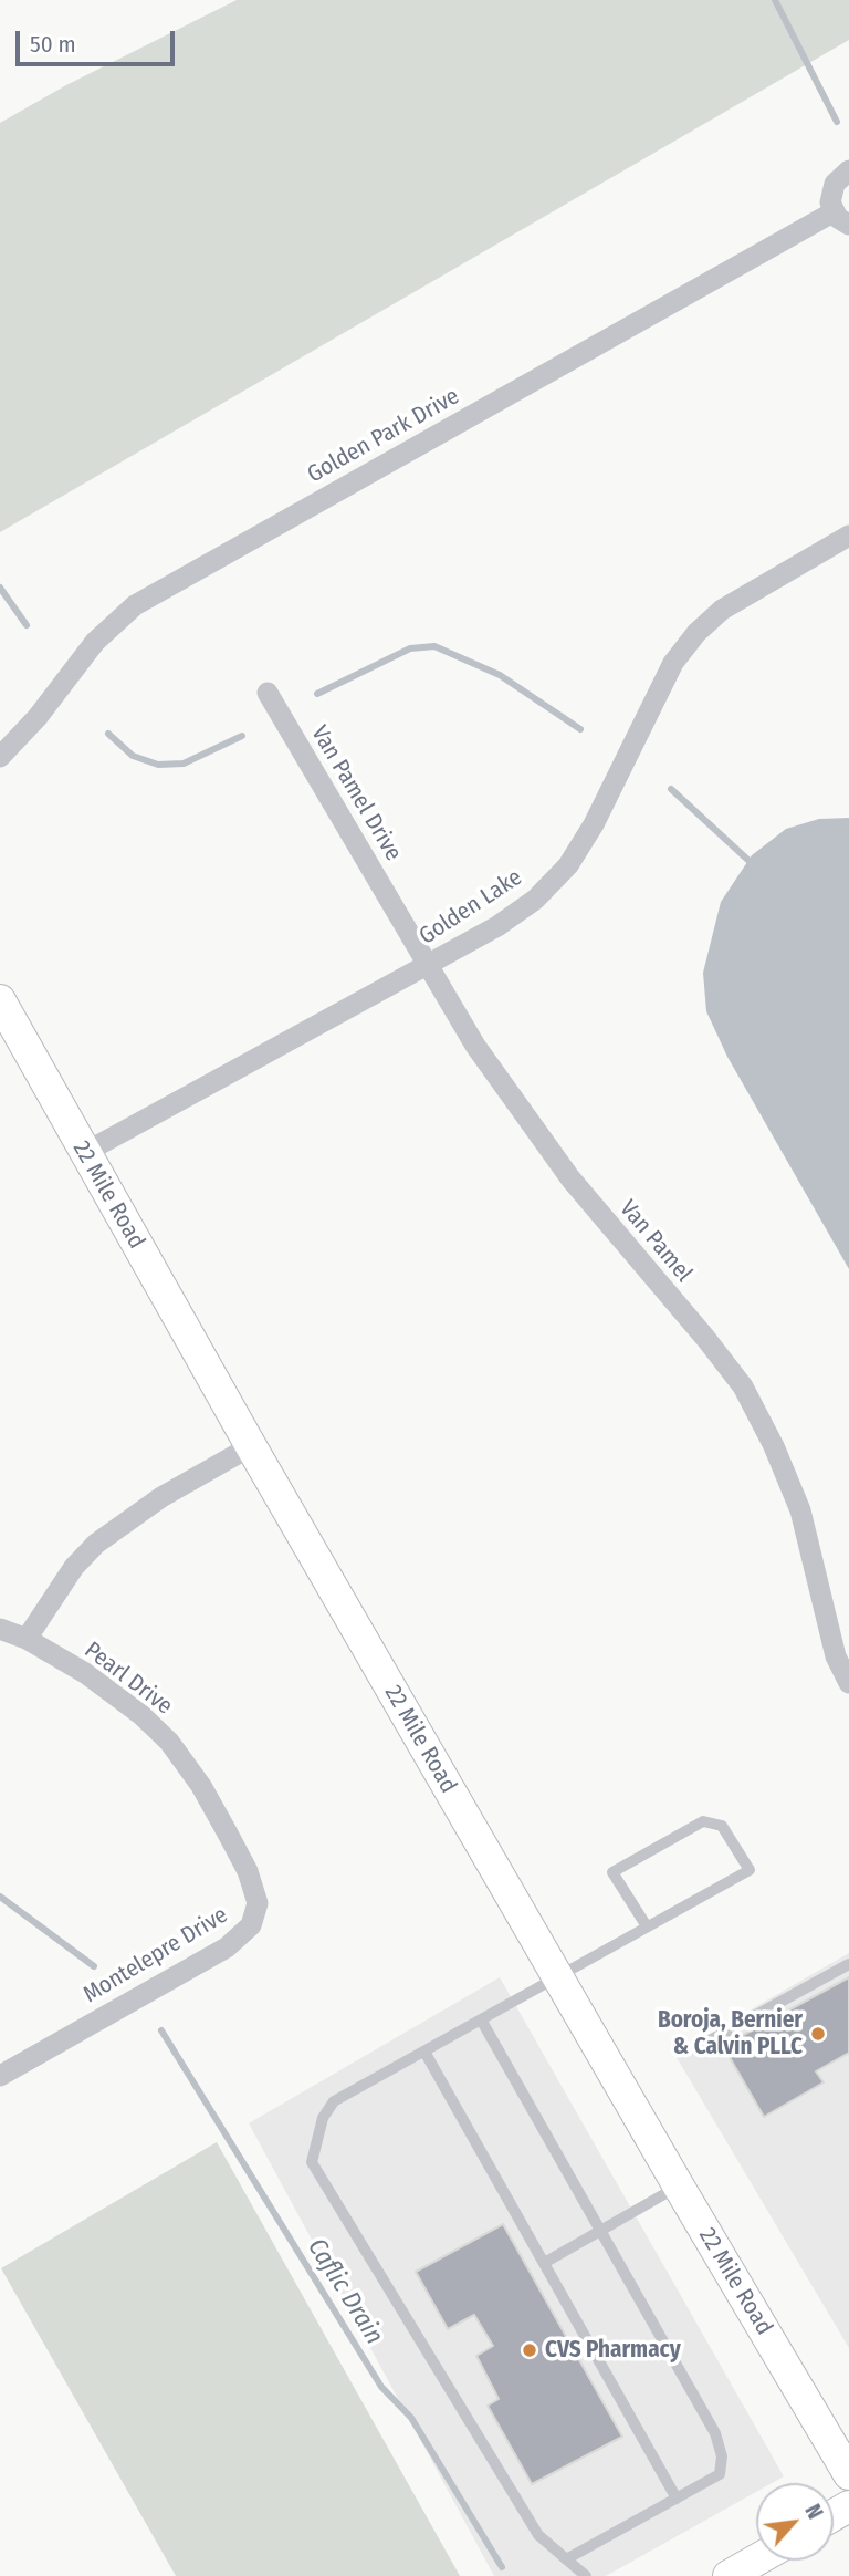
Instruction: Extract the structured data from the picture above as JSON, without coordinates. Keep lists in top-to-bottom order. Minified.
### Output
{"streets":{"street":["Golden Park Drive","Van Pamel Drive","Golden Lake","22 Mile Road","Van Pamel","Pearl Drive","Montelepre Drive"]},"crossings":[["Van Pamel Drive","Van Pamel"],["Golden Lake","22 Mile Road"],["Golden Lake","Van Pamel"],["Pearl Drive","Montelepre Drive"]],"water":["Caflic Drain"],"places":["Boroja, Bernier & Calvin PLLC","CVS Pharmacy"],"scale_bar":"50 m","north":"top right"}
